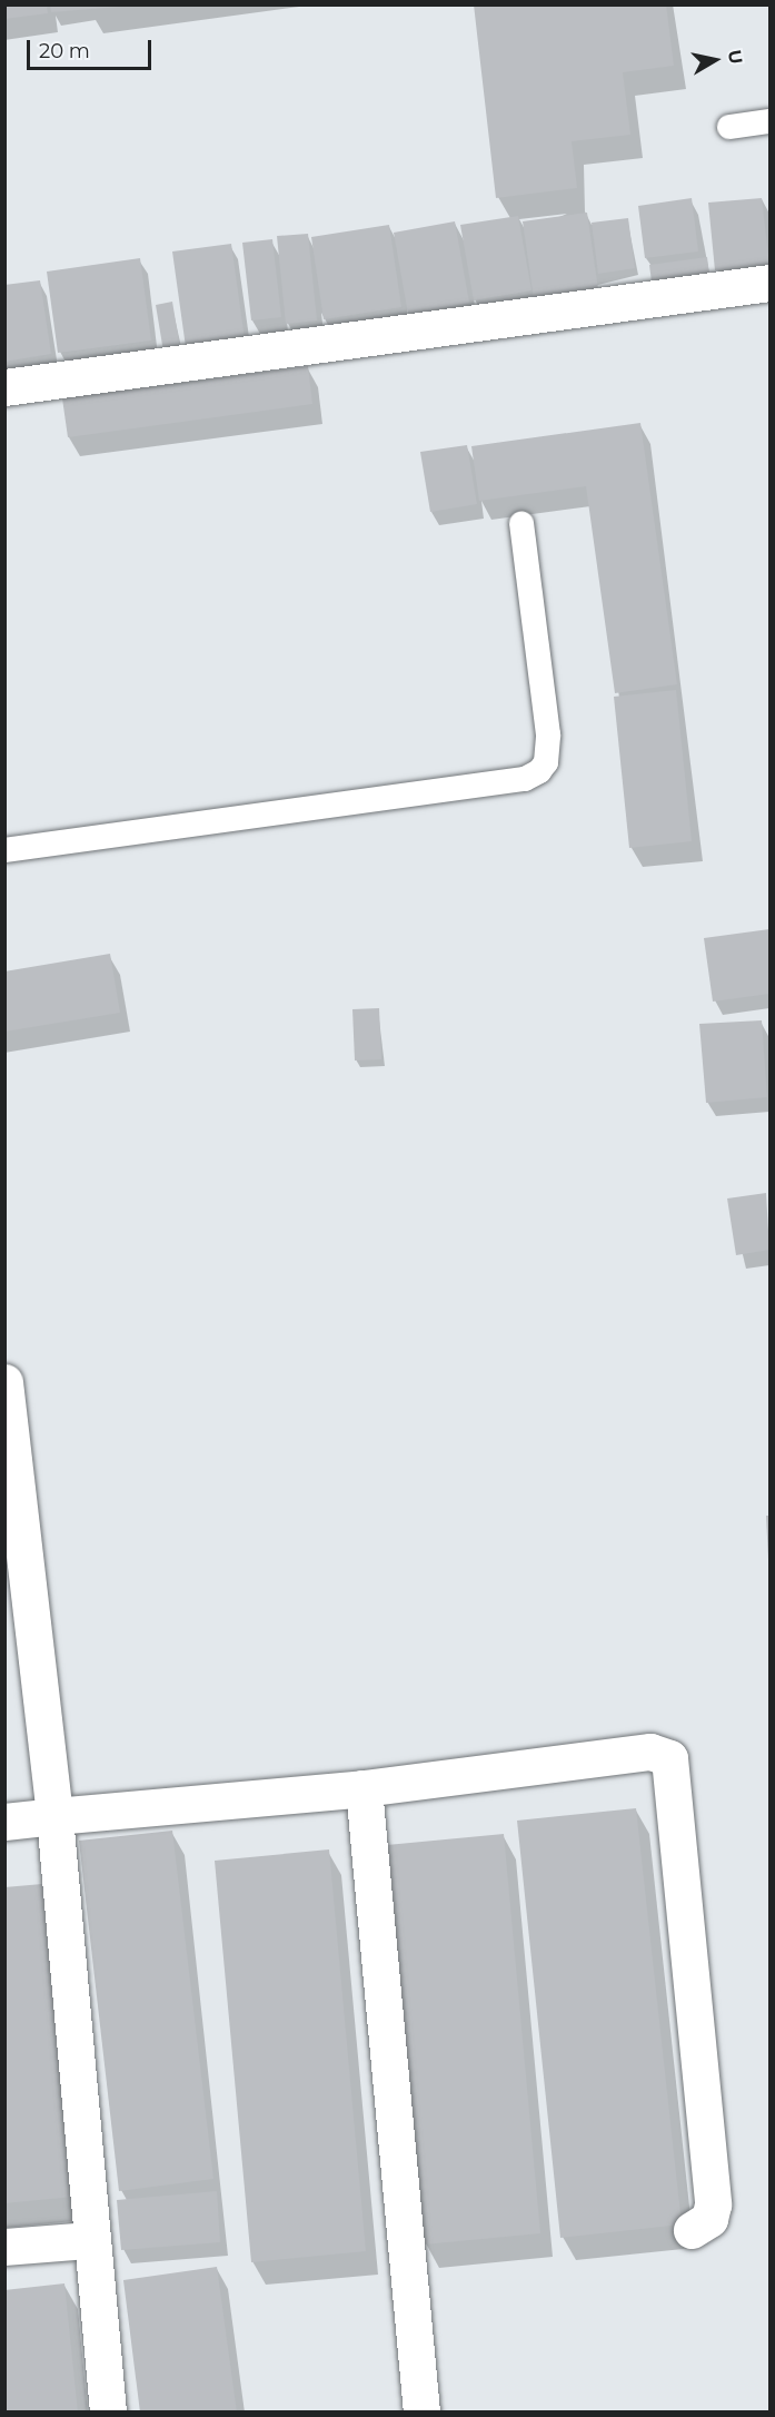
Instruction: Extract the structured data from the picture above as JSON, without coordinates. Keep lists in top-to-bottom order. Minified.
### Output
{"scale_bar":"20 m","north":"right"}
